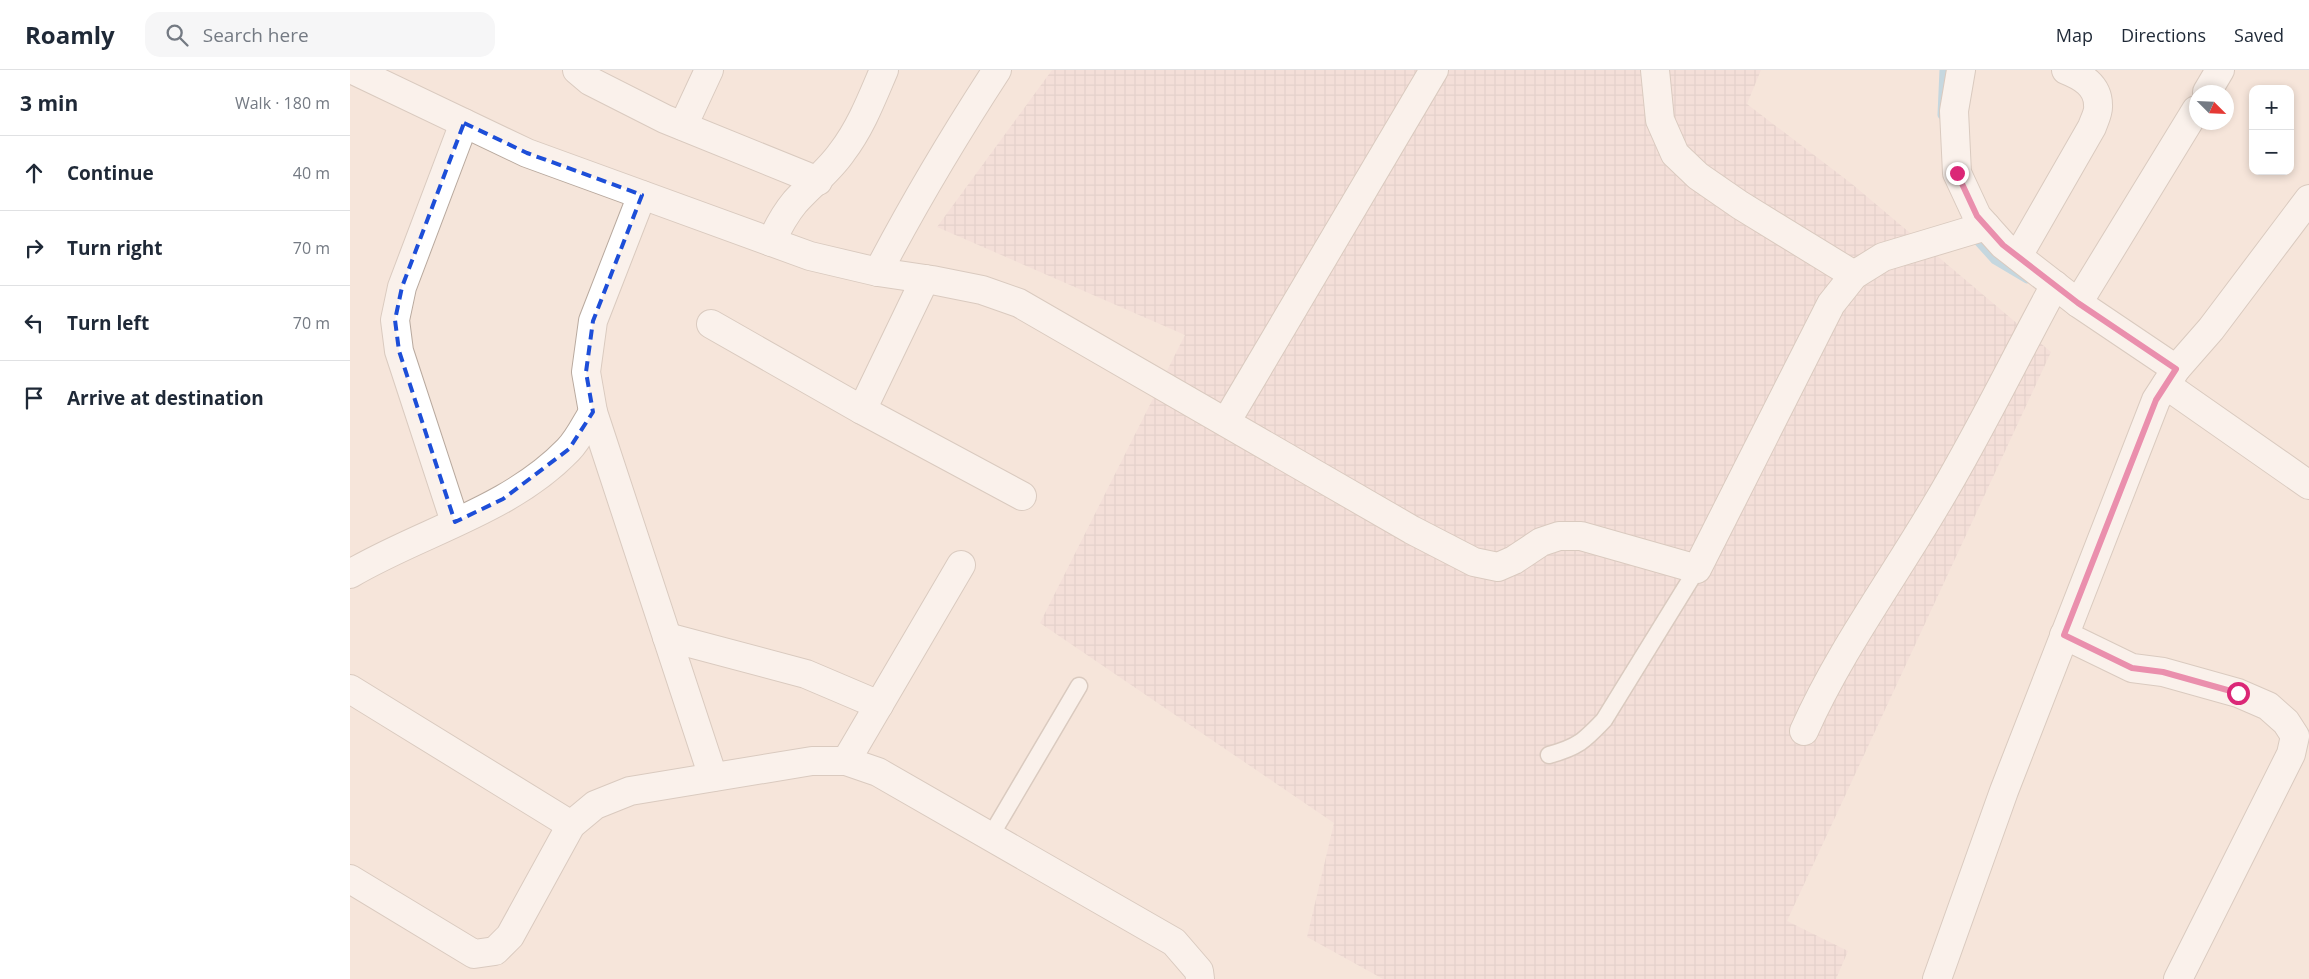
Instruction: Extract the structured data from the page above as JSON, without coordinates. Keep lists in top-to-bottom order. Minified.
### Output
{"north":"bottom right","page":{"header":"Roamly","search":"Search here","nav":["Map","Directions","Saved"],"heading":["3 min","Walk · 180 m"],"map_buttons":["+","−"],"list":[["Continue","40 m"],["Turn right","70 m"],["Turn left","70 m"],"Arrive at destination"]}}
